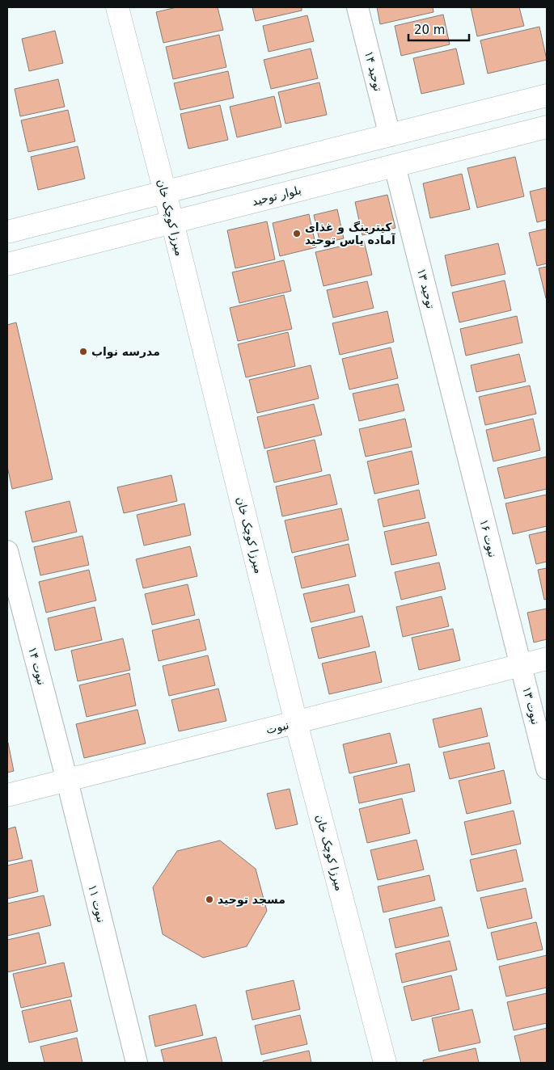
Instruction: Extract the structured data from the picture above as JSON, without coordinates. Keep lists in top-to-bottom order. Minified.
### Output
{"streets":{"street":["توحید ۱۴","بلوار توحید","میرزا کوچک خان","توحید ۱۳","نبوت ۱۶","نبوت ۱۴","نبوت ۱۳","نبوت","نبوت ۱۱"]},"crossings":[["بلوار توحید","میرزا کوچک خان"],["بلوار توحید","توحید ۱۳"],["میرزا کوچک خان","نبوت"],["توحید ۱۳","نبوت ۱۶"],["نبوت ۱۶","نبوت ۱۳"],["نبوت ۱۶","نبوت"],["نبوت ۱۴","نبوت"],["نبوت ۱۴","نبوت ۱۱"],["نبوت ۱۳","نبوت"],["نبوت","نبوت ۱۱"]],"places":["کیترینگ و غذای آماده یاس توحید","مدرسه نواب","مسجد توحید"],"scale_bar":"20 m"}
